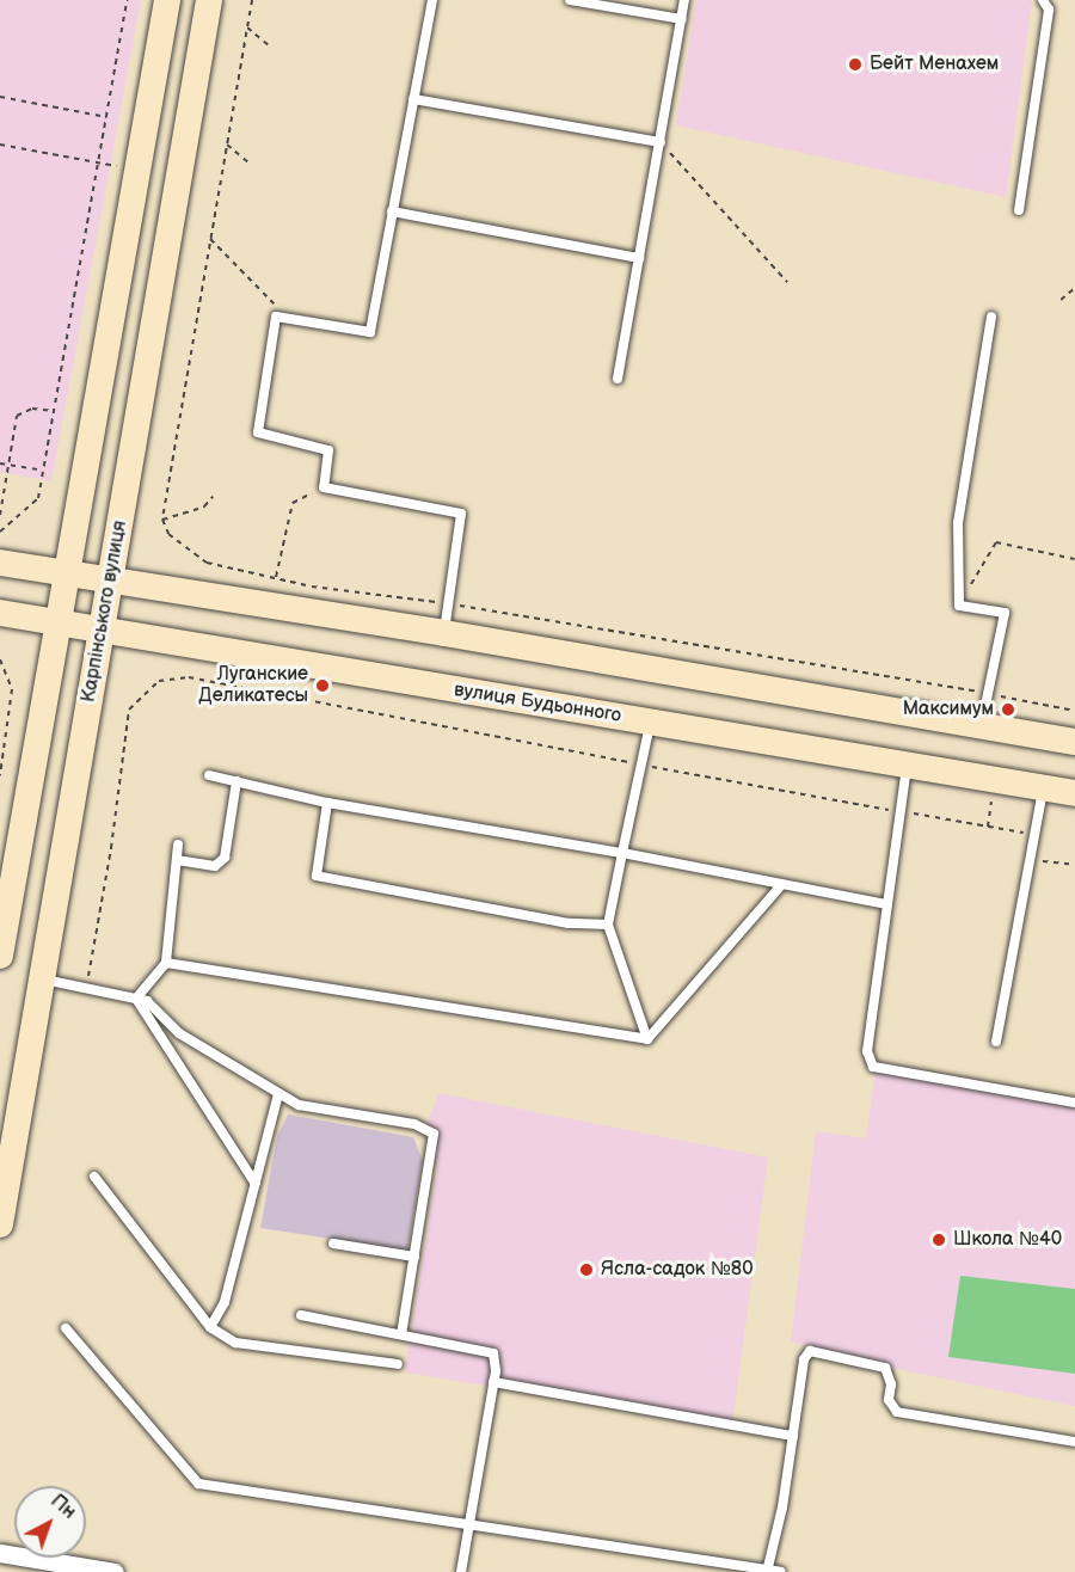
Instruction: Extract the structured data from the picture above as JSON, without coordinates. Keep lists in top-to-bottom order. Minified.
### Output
{"streets":{"street":["Карпінського вулиця","вулиця Будьонного"]},"crossings":[["Карпінського вулиця","вулиця Будьонного"]],"places":["Бейт Менахем","Луганские Деликатесы","Максимум","Школа №40","Ясла-садок №80"],"north":"top right"}
